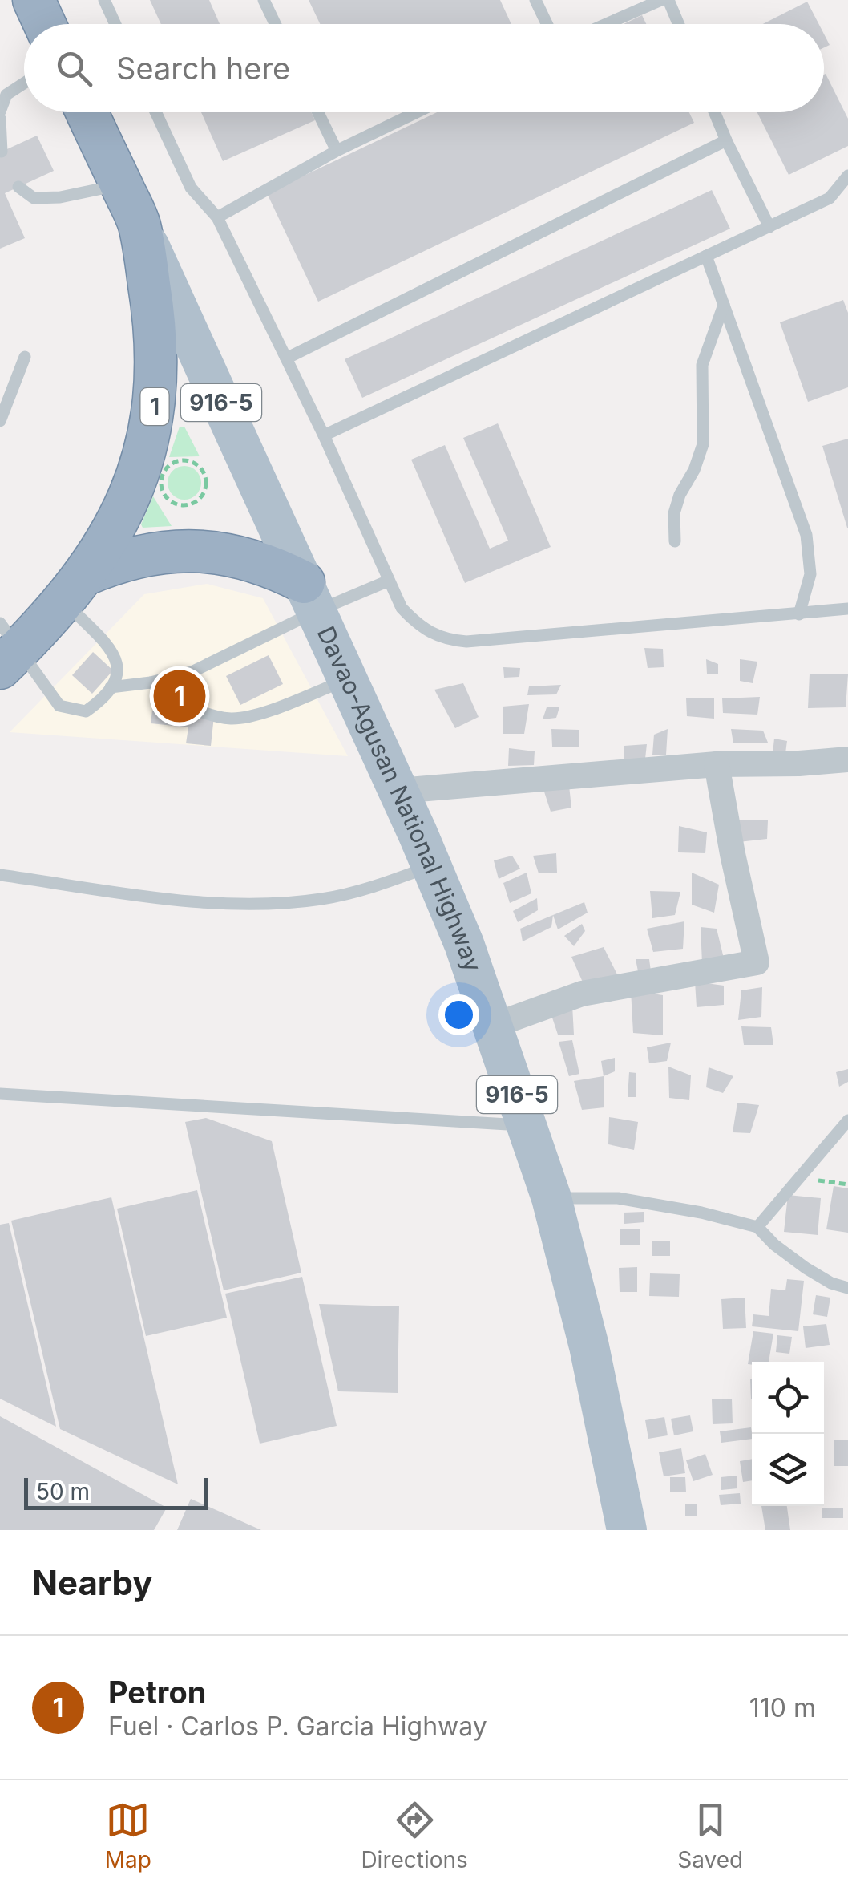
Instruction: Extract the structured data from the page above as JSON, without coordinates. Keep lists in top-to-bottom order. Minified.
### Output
{"streets":{"highway":["1","Davao-Agusan National Highway"],"main road":["916-5"]},"crossings":[["1","Davao-Agusan National Highway"]],"scale_bar":"50 m","page":{"search":"Search here","pins":"1","scale":"50 m","heading":"Nearby","list":[{"mark":"1","name":"Petron","note":"Fuel · Carlos P. Garcia Highway","value":"110 m"}],"nav":["Map","Directions","Saved"]}}
